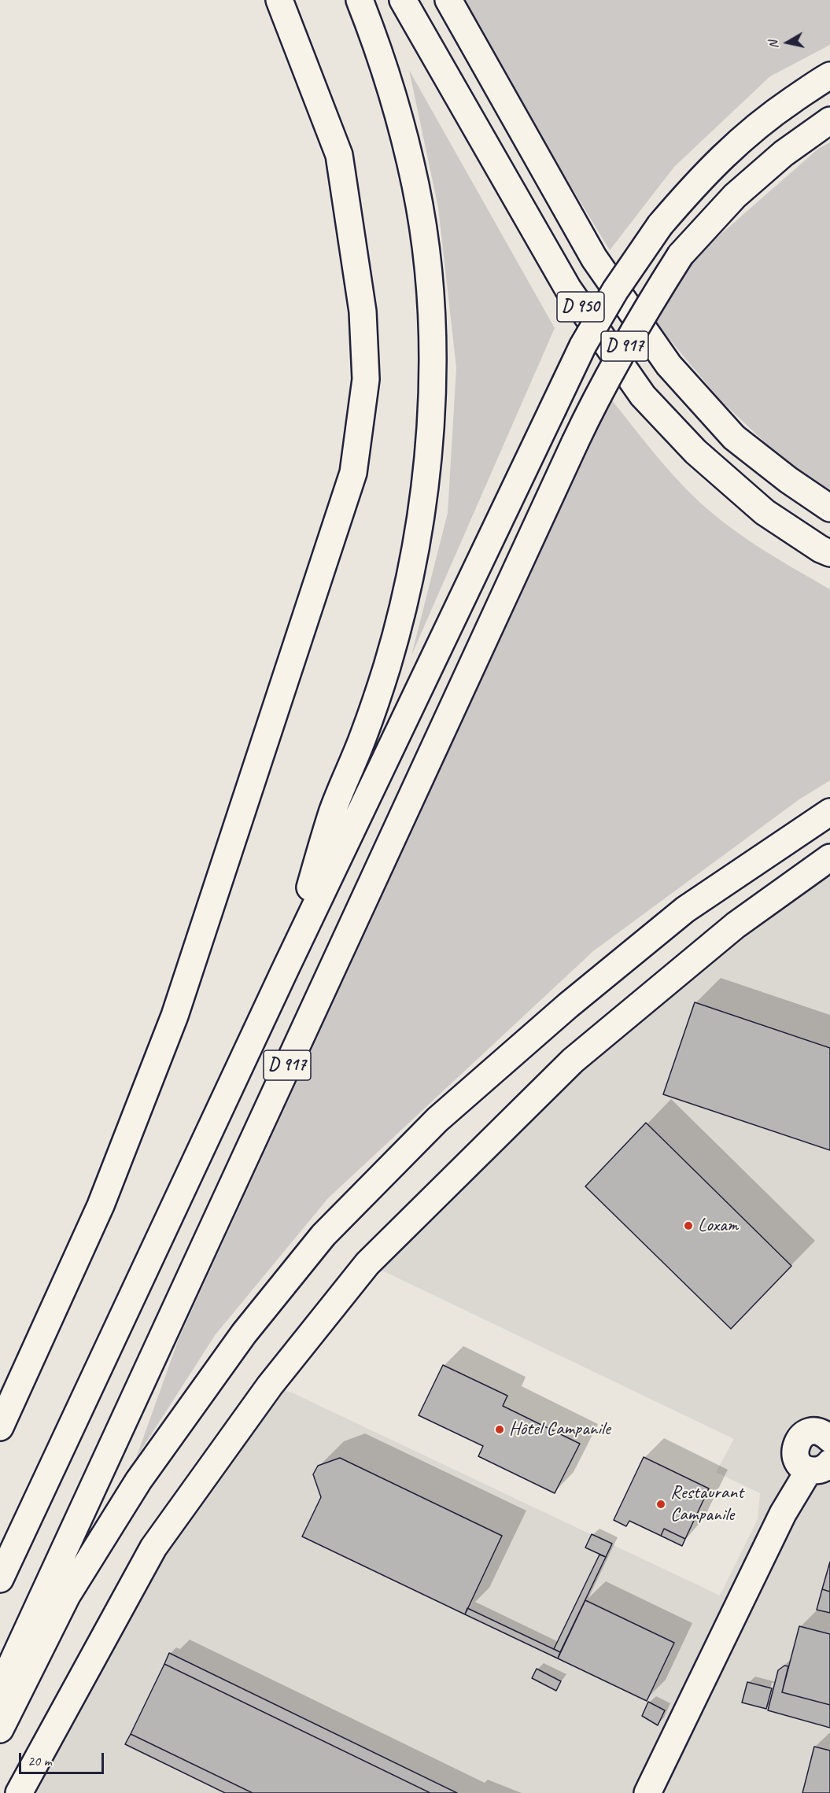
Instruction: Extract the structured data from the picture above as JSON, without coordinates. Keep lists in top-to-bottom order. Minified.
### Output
{"streets":{"main road":["D 950","D 917"]},"places":["Loxam","Hôtel Campanile","Restaurant Campanile"],"scale_bar":"20 m","north":"left"}
